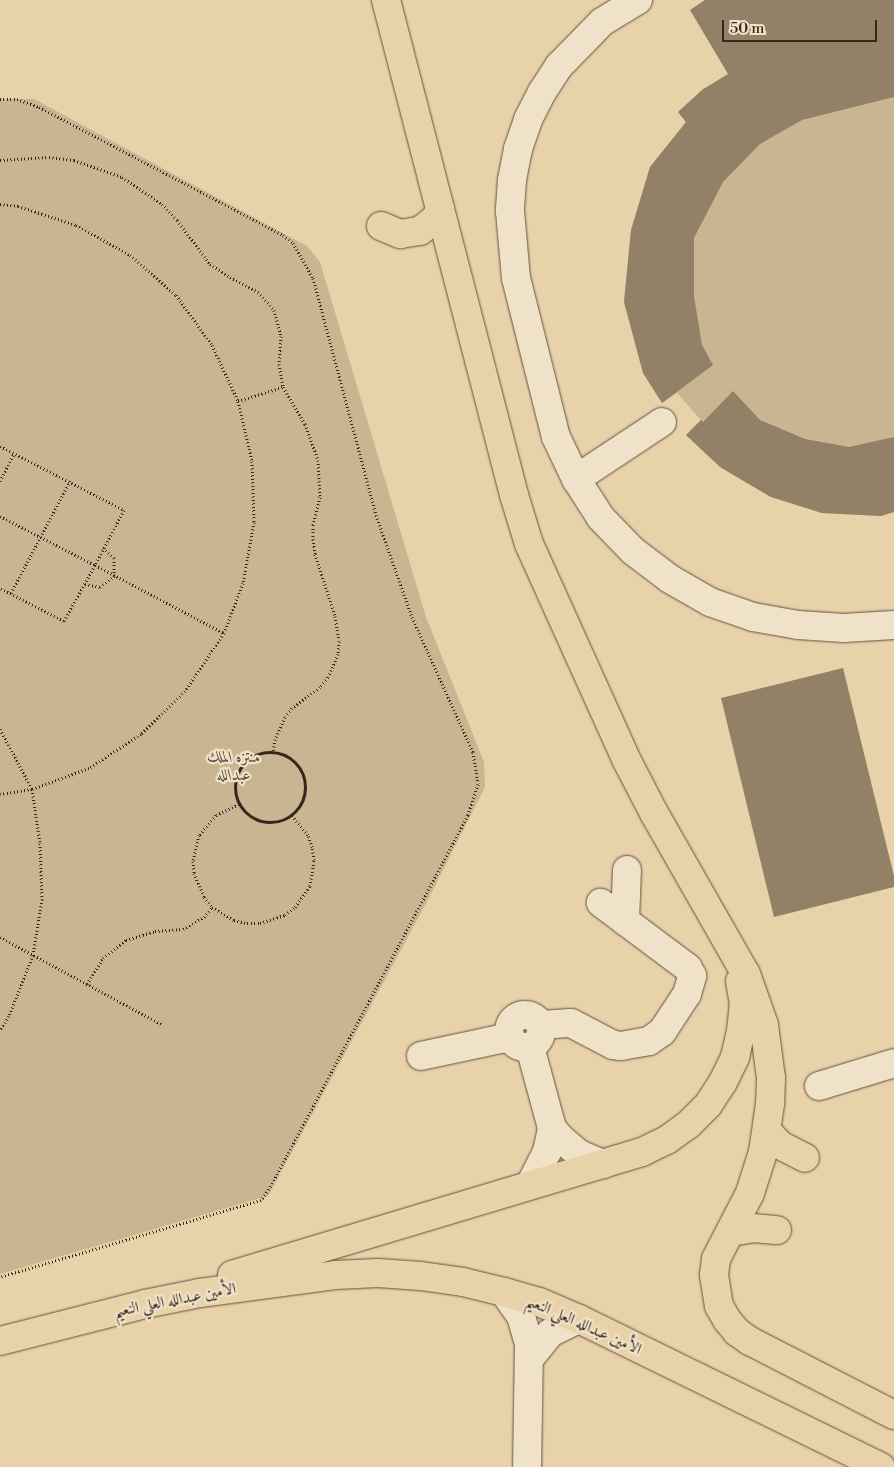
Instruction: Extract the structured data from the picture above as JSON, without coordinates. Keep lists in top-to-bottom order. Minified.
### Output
{"streets":{"main road":["الأمين عبدالله العلي النعيم"]},"parks":["منتزه الملك عبدالله"],"scale_bar":"50 m"}
